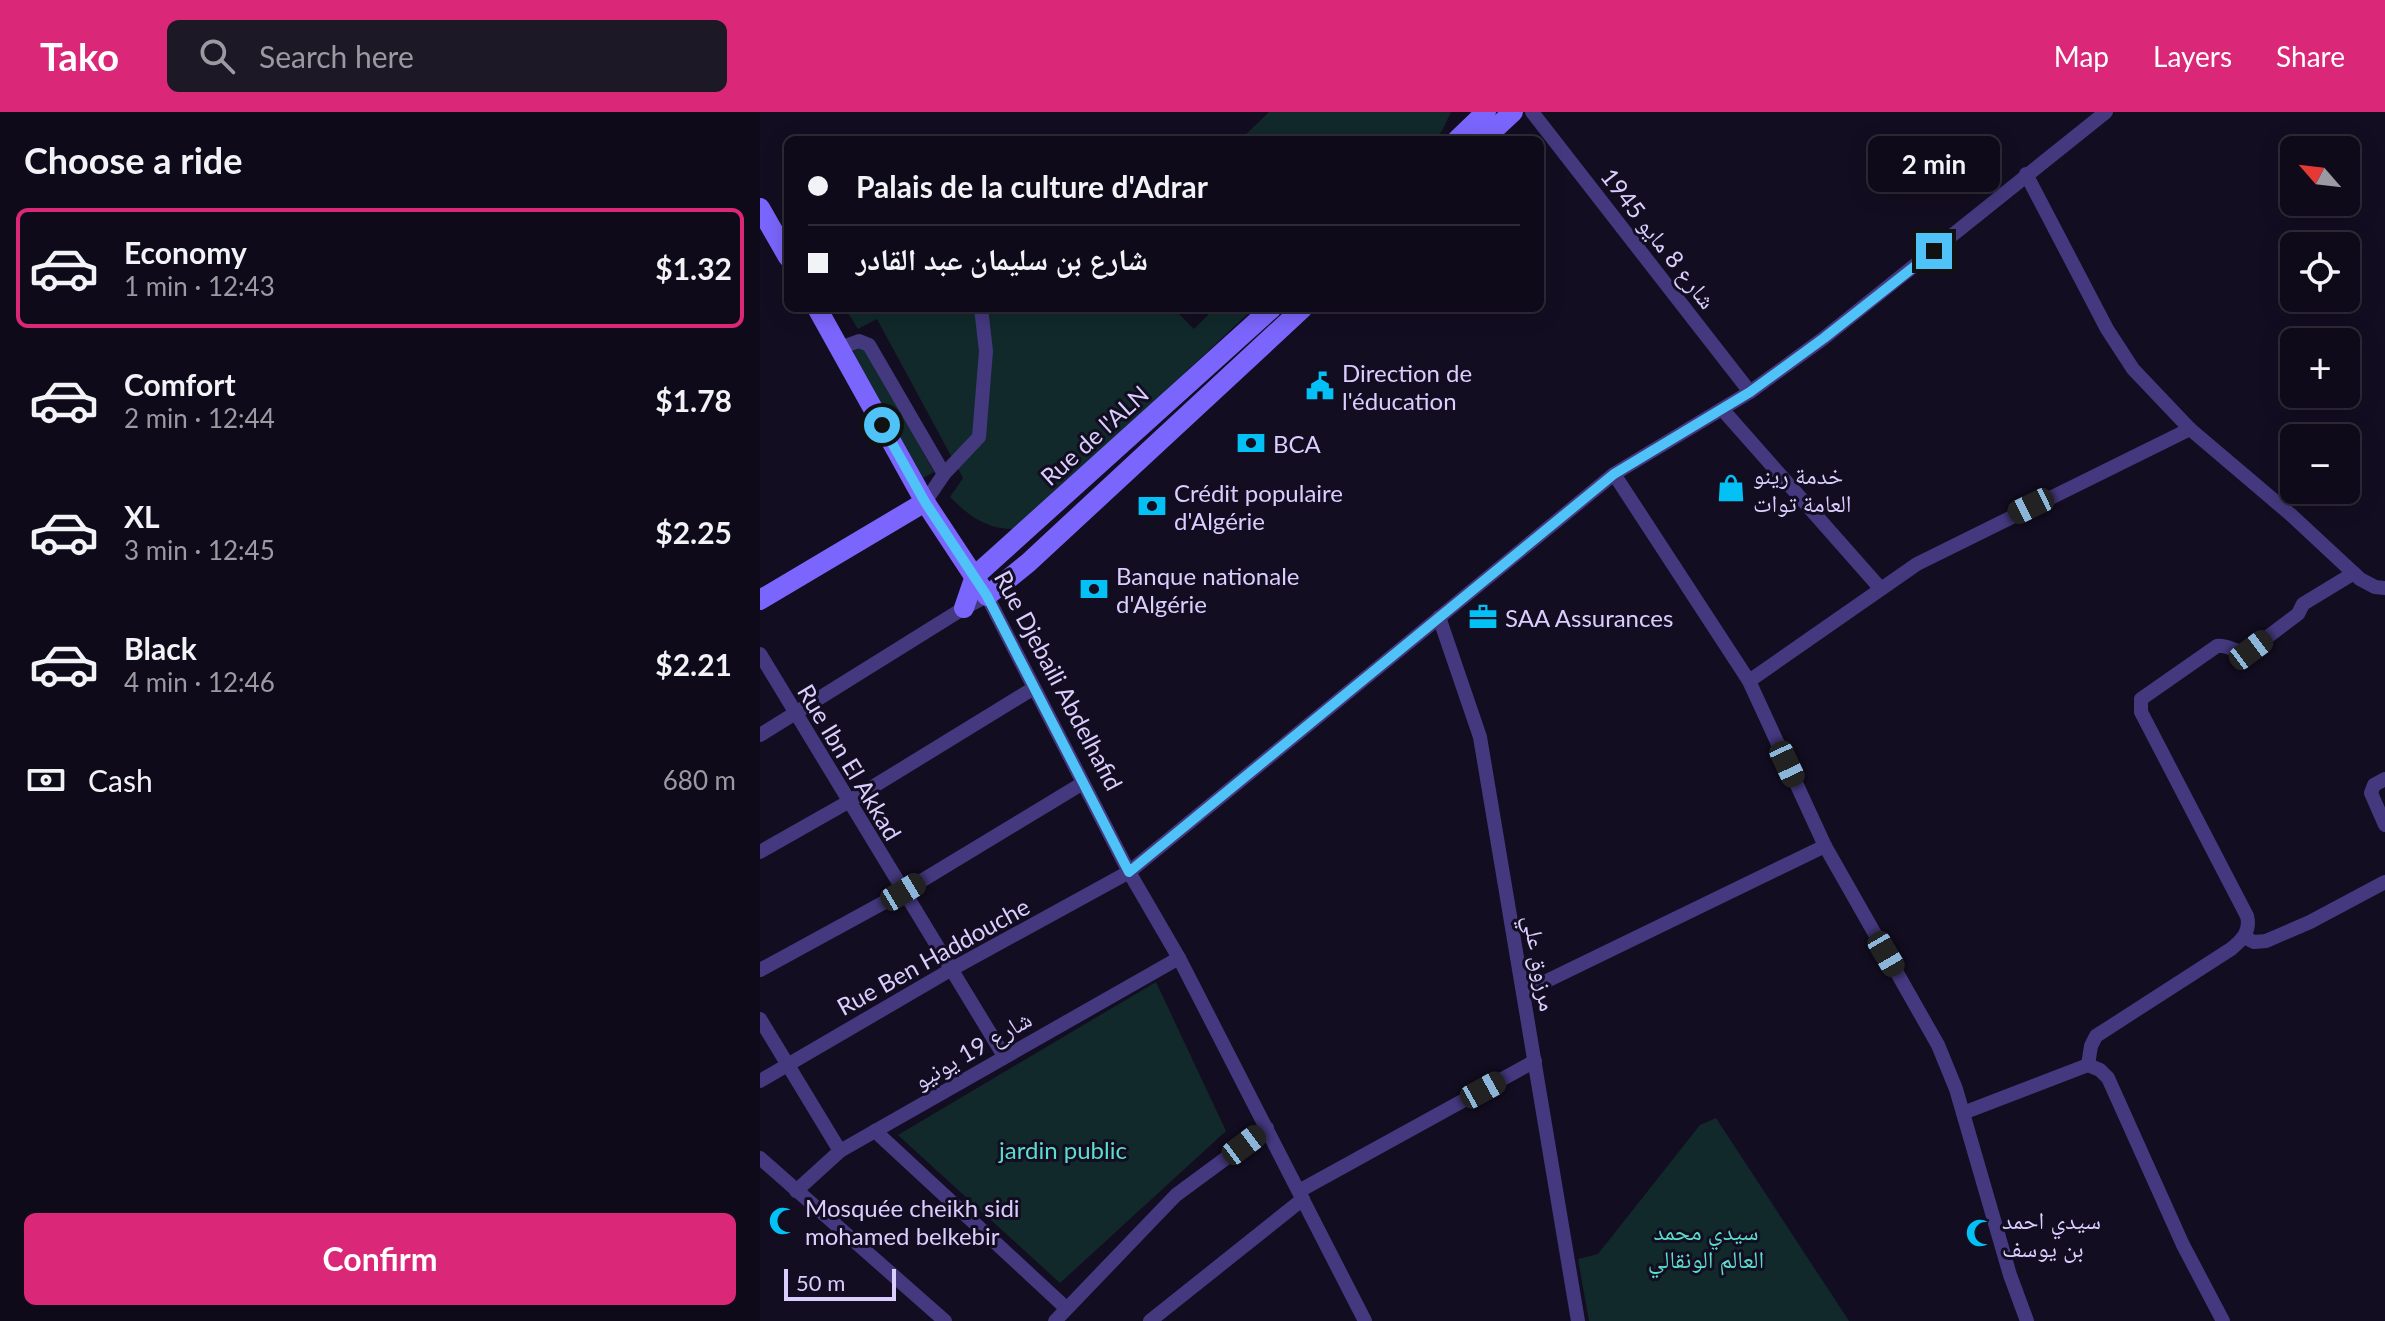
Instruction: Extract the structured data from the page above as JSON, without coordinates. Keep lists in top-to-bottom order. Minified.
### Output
{"streets":{"street":["شارع 8 مايو 1945","Rue de l'ALN","Rue Djebaili Abdelhafid","Rue Ibn El Akkad","Rue Ben Haddouche","مرزوق علي","شارع 19 يونيو"]},"crossings":[["شارع 8 مايو 1945","Rue Ben Haddouche"],["Rue de l'ALN","Rue Djebaili Abdelhafid"],["Rue Djebaili Abdelhafid","Rue Ben Haddouche"],["Rue Djebaili Abdelhafid","شارع 19 يونيو"],["Rue Ibn El Akkad","Rue Ben Haddouche"],["Rue Ibn El Akkad","شارع 19 يونيو"],["Rue Ben Haddouche","مرزوق علي"]],"parks":["jardin public","سيدي محمد العالم الونقالي"],"places":{"public building":["Direction de l'éducation"],"bank":["BCA","Crédit populaire d'Algérie","Banque nationale d'Algérie"],"shop":["خدمة رينو العامة توات"],"office":["SAA Assurances"],"mosque":["Mosquée cheikh sidi mohamed belkebir","سيدي احمد بن يوسف"]},"scale_bar":"50 m","north":"top left","page":{"header":"Tako","search":"Search here","nav":["Map","Layers","Share"],"heading":"Choose a ride","map_buttons":["+","−"],"bubble":"2 min","banner":["Palais de la culture d'Adrar","شارع بن سليمان عبد القادر"],"list":[{"name":"Economy","note":"1 min · 12:43","value":"$1.32"},{"name":"Comfort","note":"2 min · 12:44","value":"$1.78"},{"name":"XL","note":"3 min · 12:45","value":"$2.25"},{"name":"Black","note":"4 min · 12:46","value":"$2.21"}],"pay":["Cash","680 m"],"buttons":"Confirm","scale":"50 m"}}
